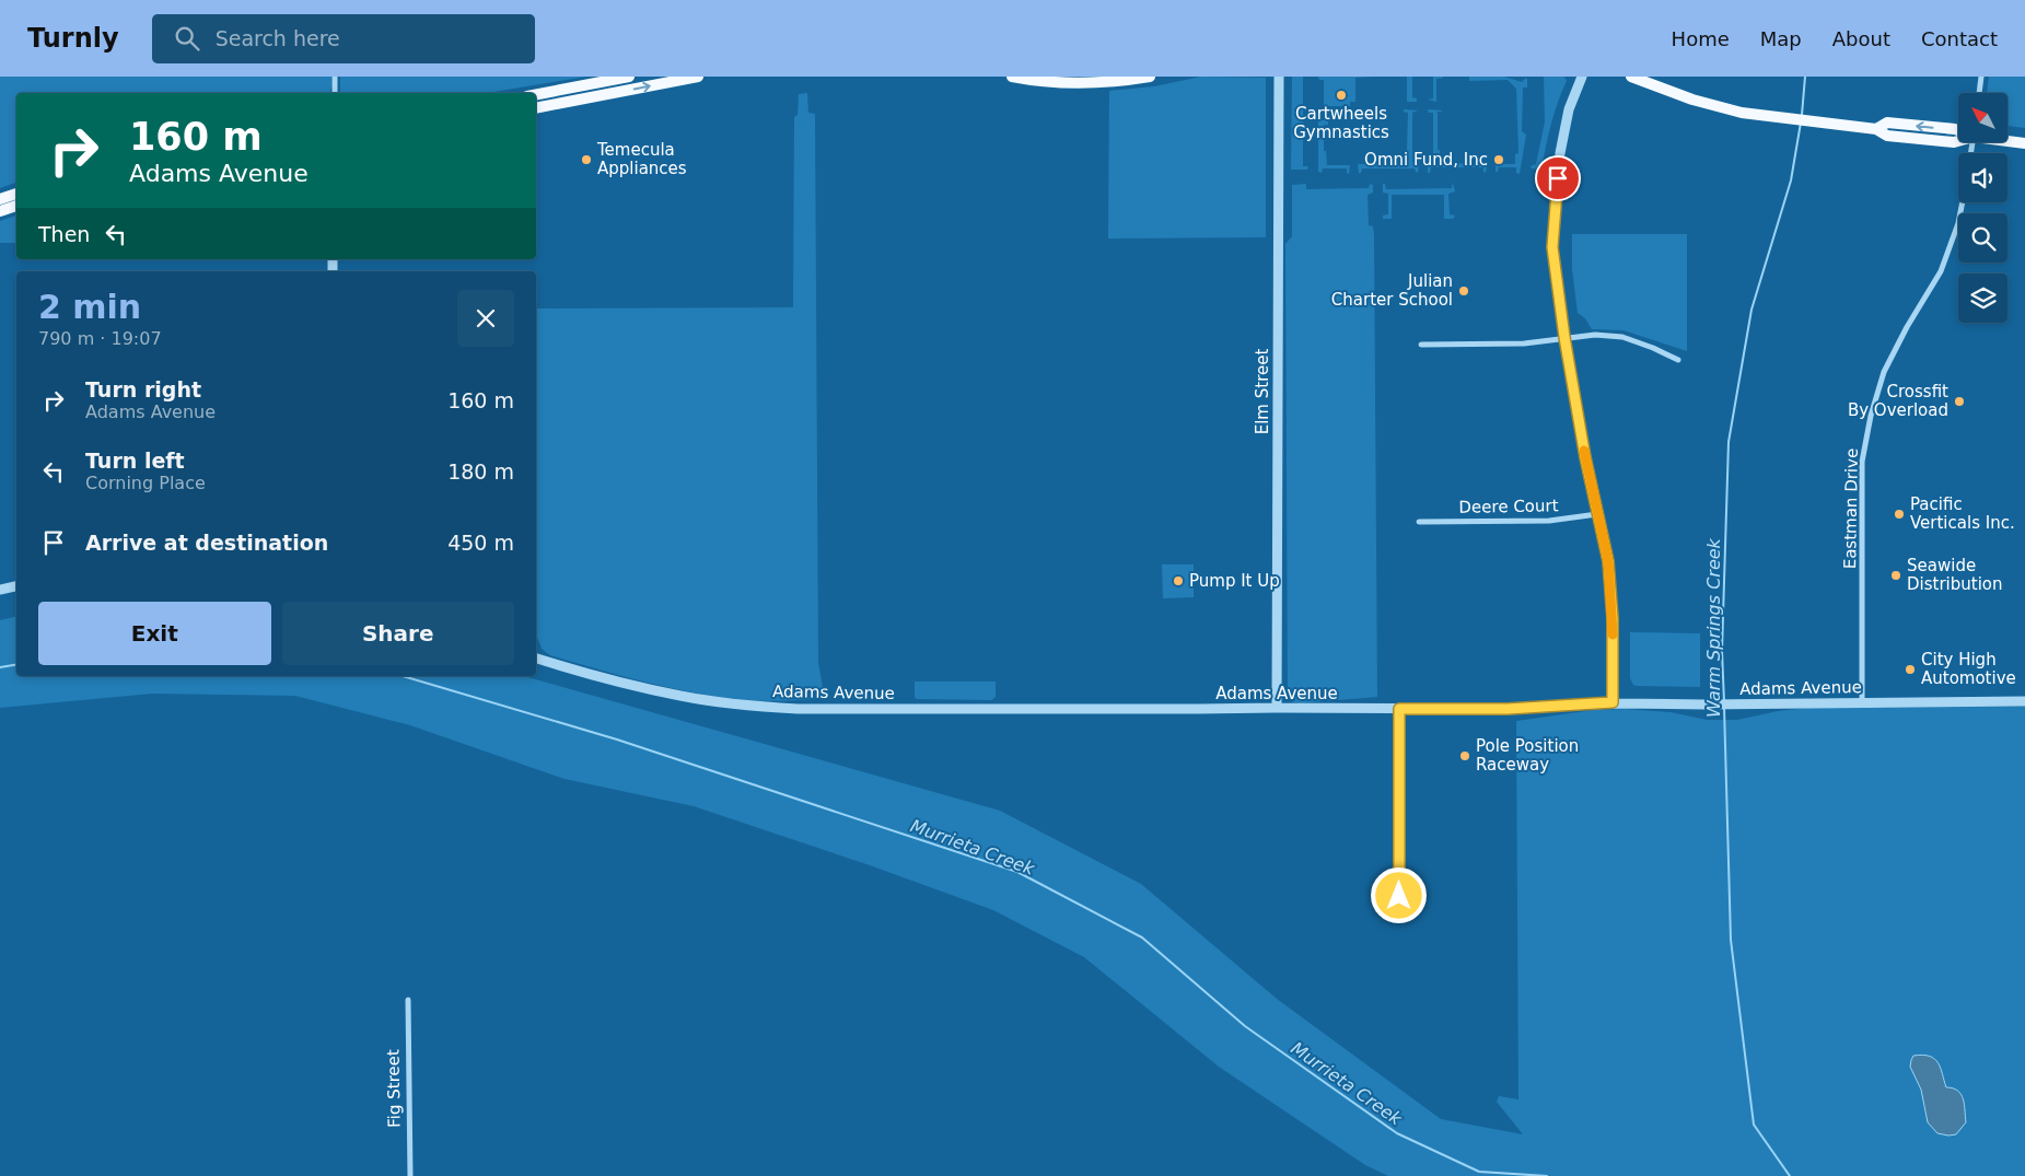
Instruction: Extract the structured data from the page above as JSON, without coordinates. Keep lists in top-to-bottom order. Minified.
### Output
{"streets":{"street":["Elm Street","Deere Court","Eastman Drive","Adams Avenue","Fig Street"]},"crossings":[["Elm Street","Adams Avenue"],["Eastman Drive","Adams Avenue"]],"water":["Warm Springs Creek","Murrieta Creek"],"places":["Cartwheels Gymnastics","Temecula Appliances","Omni Fund, Inc","Julian Charter School","Crossfit By Overload","Pacific Verticals Inc.","Seawide Distribution","Pump It Up","City High Automotive","Pole Position Raceway"],"north":"top left","page":{"header":"Turnly","search":"Search here","nav":["Home","Map","About","Contact"],"turn":["160 m","Adams Avenue"],"then":"Then","heading":["2 min","790 m · 19:07"],"list":[{"name":"Turn right","note":"Adams Avenue","value":"160 m"},{"name":"Turn left","note":"Corning Place","value":"180 m"},{"name":"Arrive at destination","value":"450 m"}],"buttons":["Exit","Share"]}}
